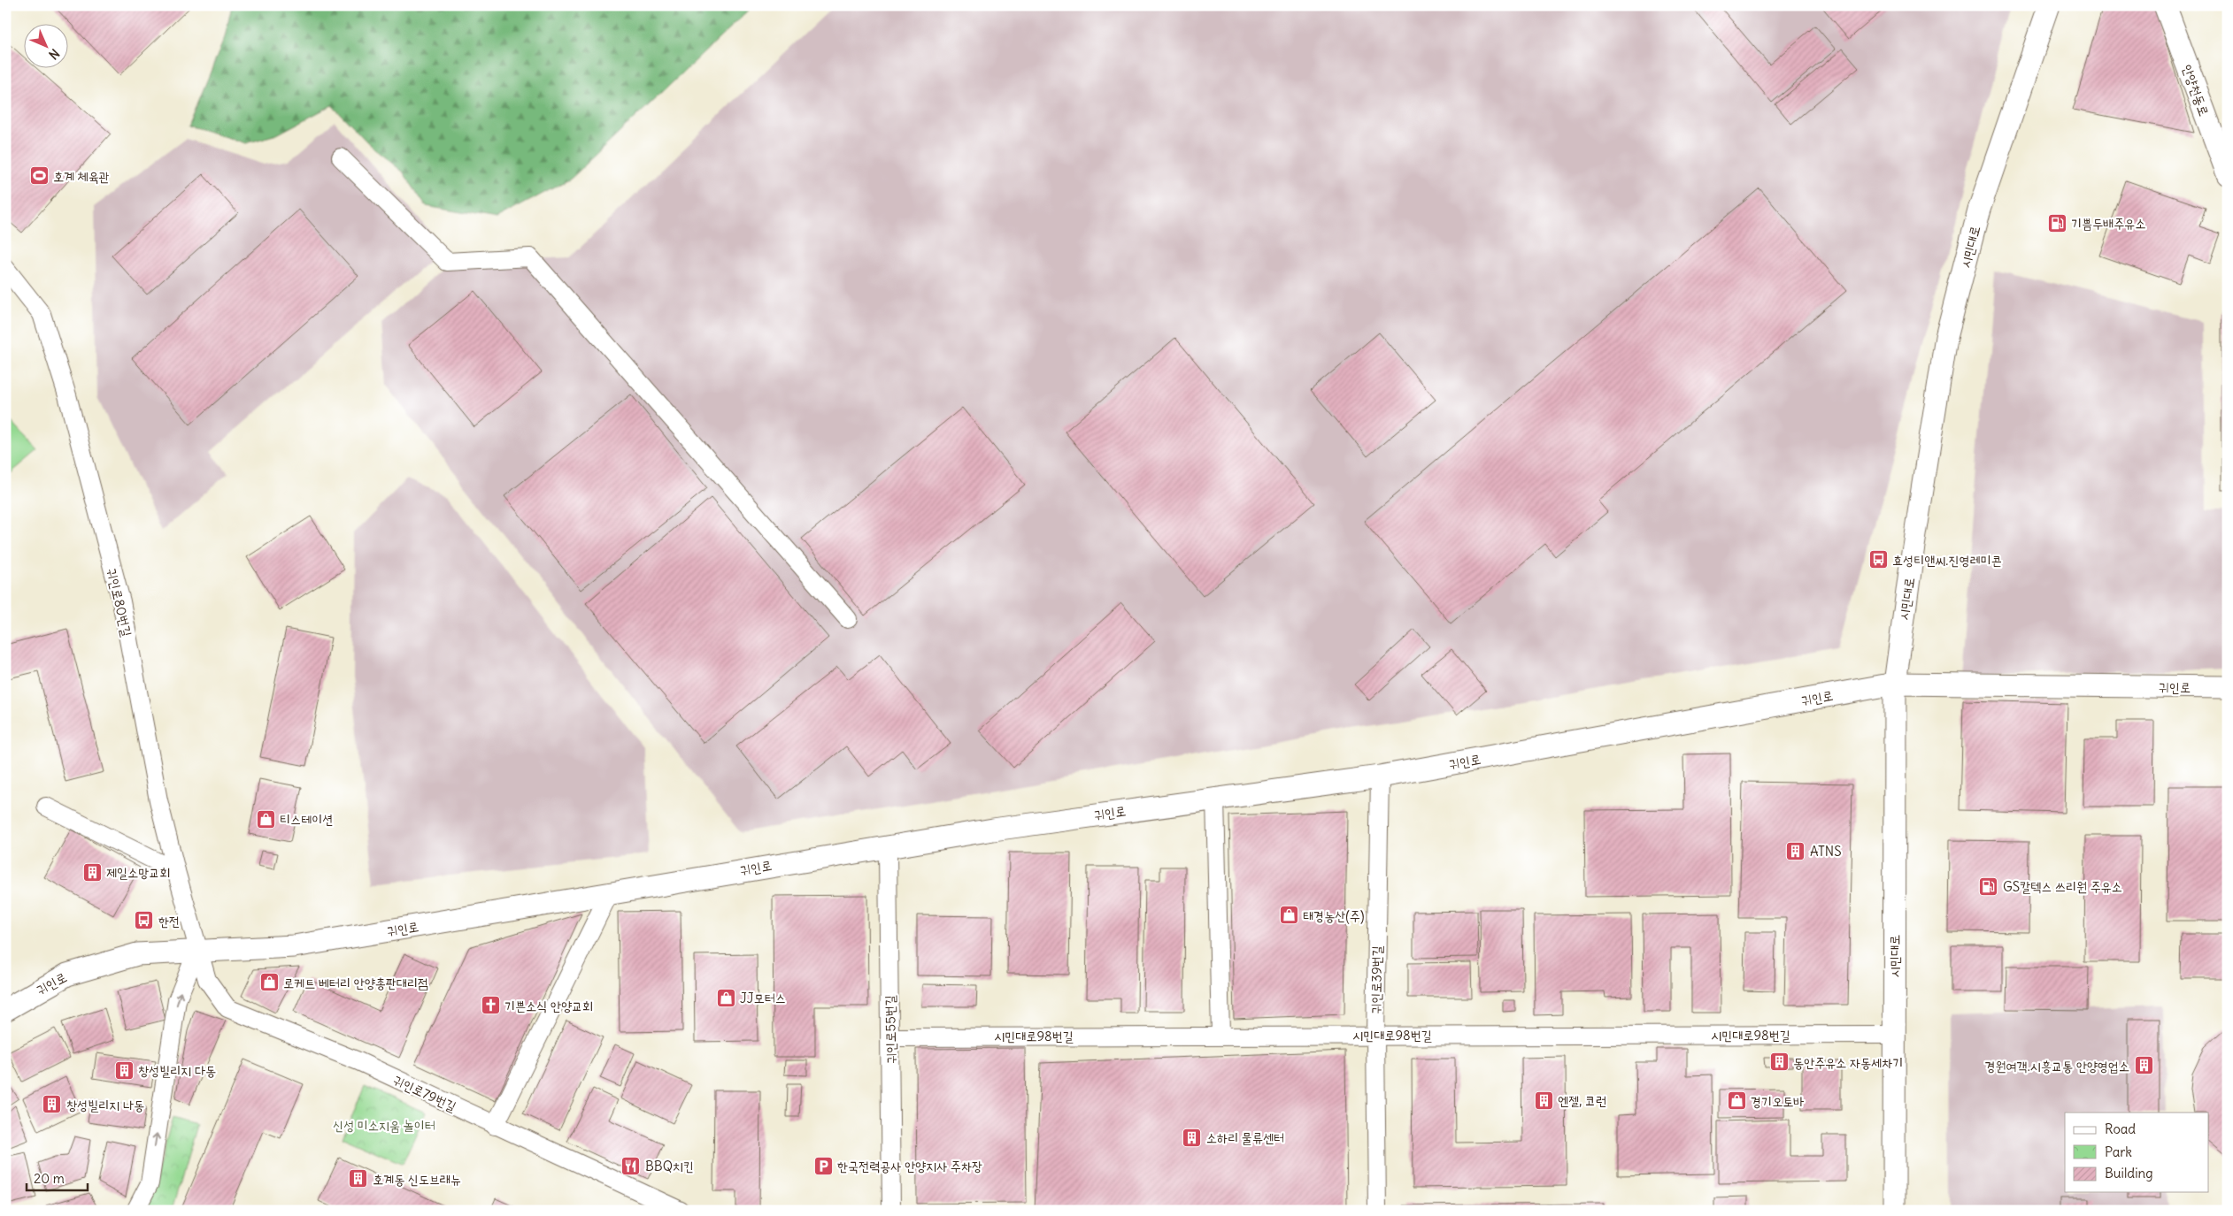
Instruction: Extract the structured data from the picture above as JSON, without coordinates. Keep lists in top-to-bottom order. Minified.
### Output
{"streets":{"street":["안양천동로","시민대로","귀인로80번길","귀인로","귀인로39번길","귀인로55번길","시민대로98번길","귀인로79번길"]},"crossings":[["시민대로","귀인로"],["시민대로","시민대로98번길"],["귀인로80번길","귀인로"],["귀인로80번길","귀인로79번길"],["귀인로","귀인로39번길"],["귀인로","귀인로55번길"],["귀인로","귀인로79번길"],["귀인로39번길","시민대로98번길"],["귀인로55번길","시민대로98번길"]],"parks":["신성 미소지움 놀이터"],"places":{"sports":["호계 체육관"],"fuel station":["기쁨두배주유소","GS칼텍스 쓰리원 주유소"],"bus stop":["효성티앤씨.진영레미콘","한전"],"shop":["티스테이션","태경농산(주)","로케트 베터리 안양총판대리점","JJ모터스","경기오토바"],"building":["ATNS","제일소망교회","동안주유소 자동세차기","경원여객.시흥교통 안양영업소","창성빌리지 다동","엔젤, 코런","창성빌리지 나동","소하리 물류센터","호계동 신도브래뉴"],"church":["기쁜소식 안양교회"],"restaurant":["BBQ치킨"],"parking":["한국전력공사 안양지사 주차장"]},"legend":["Road","Park","Building"],"scale_bar":"20 m","north":"bottom right"}
